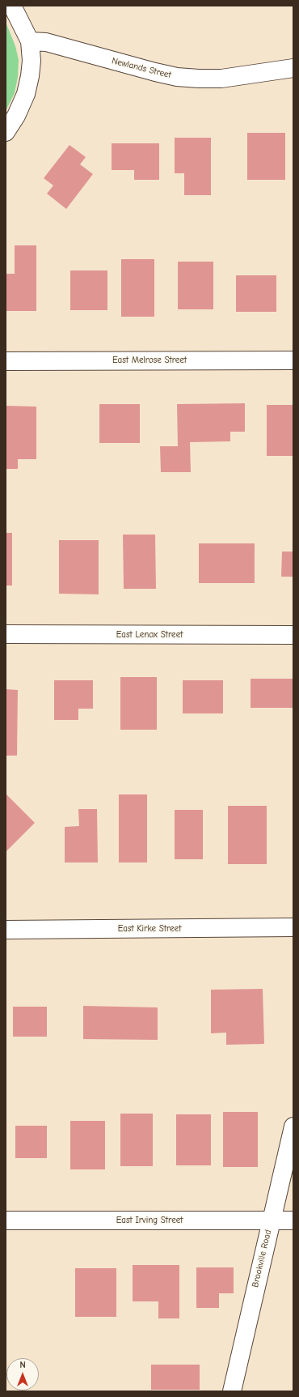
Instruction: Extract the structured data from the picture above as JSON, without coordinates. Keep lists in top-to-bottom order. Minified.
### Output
{"streets":{"street":["Newlands Street","East Melrose Street","East Lenox Street","East Kirke Street","East Irving Street","Brookville Road"]},"crossings":[["East Irving Street","Brookville Road"]],"north":"top"}
